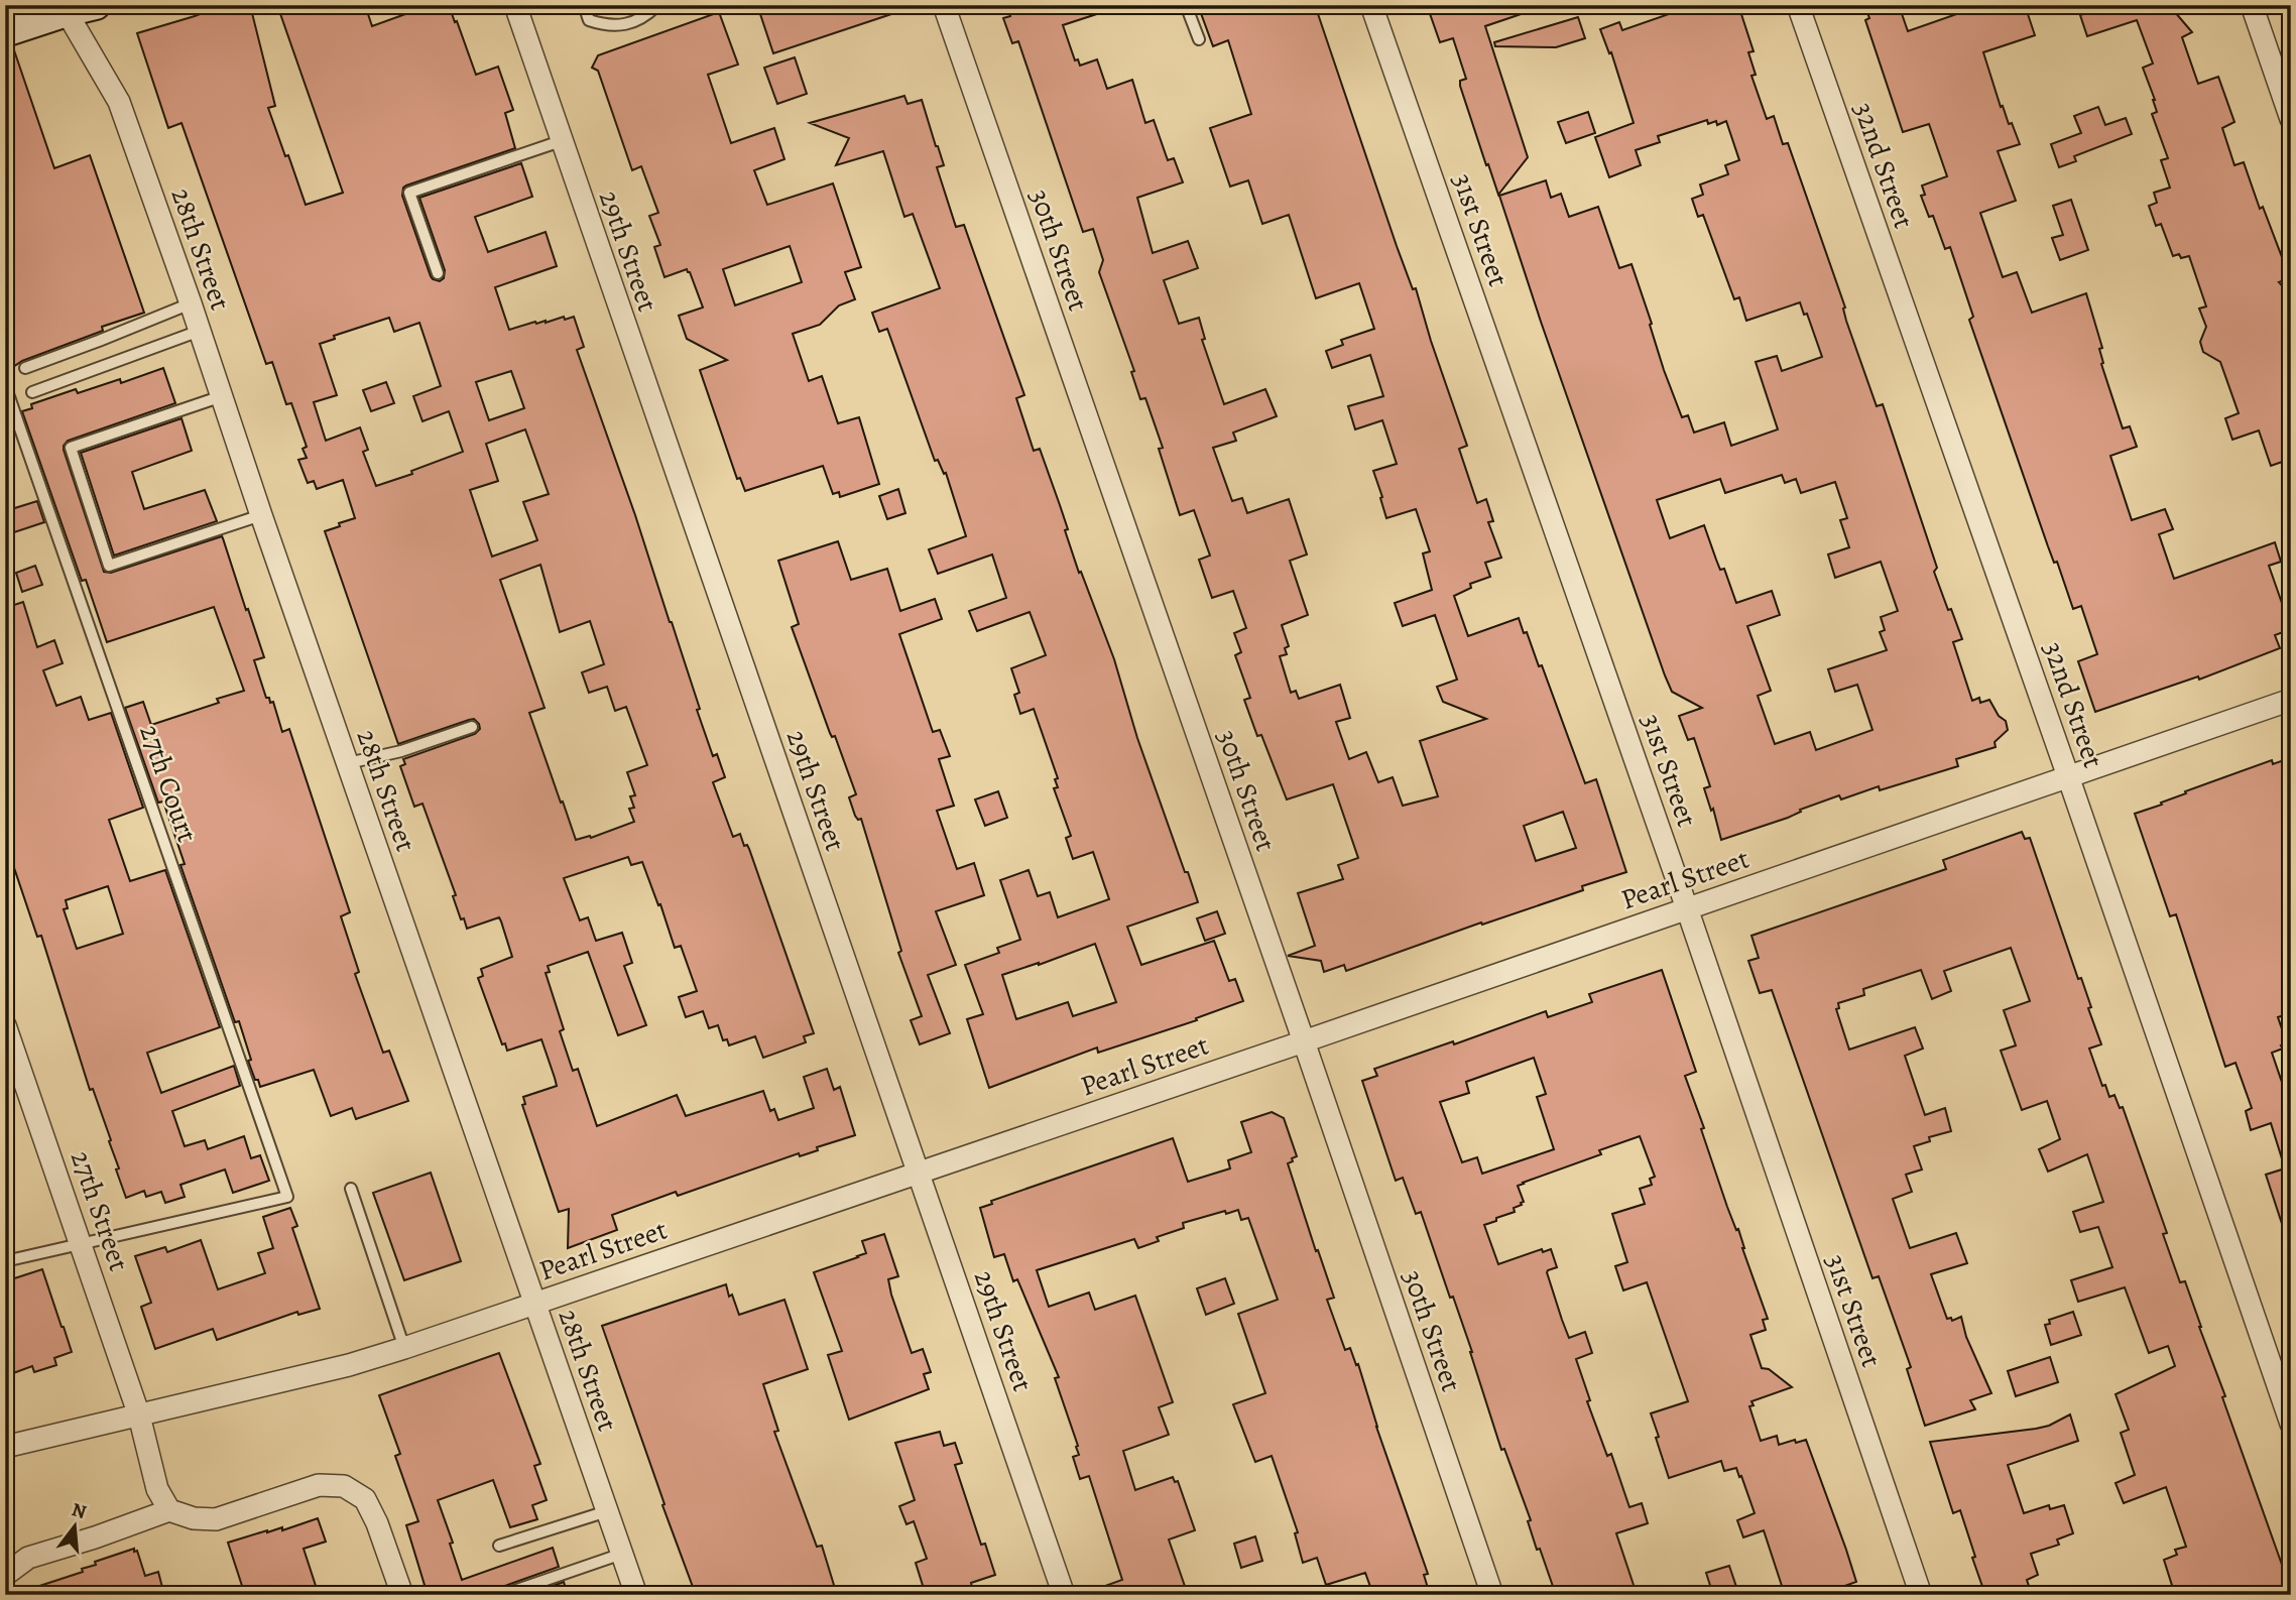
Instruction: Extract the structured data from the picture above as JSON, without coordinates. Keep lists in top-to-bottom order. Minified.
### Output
{"streets":{"street":["32nd Street","31st Street","28th Street","30th Street","29th Street","Pearl Street","27th Street"],"lane":["27th Court"]},"crossings":[["32nd Street","Pearl Street"],["31st Street","Pearl Street"],["28th Street","Pearl Street"],["30th Street","Pearl Street"],["29th Street","Pearl Street"],["27th Court","27th Street"],["Pearl Street","27th Street"]],"north":"top"}
